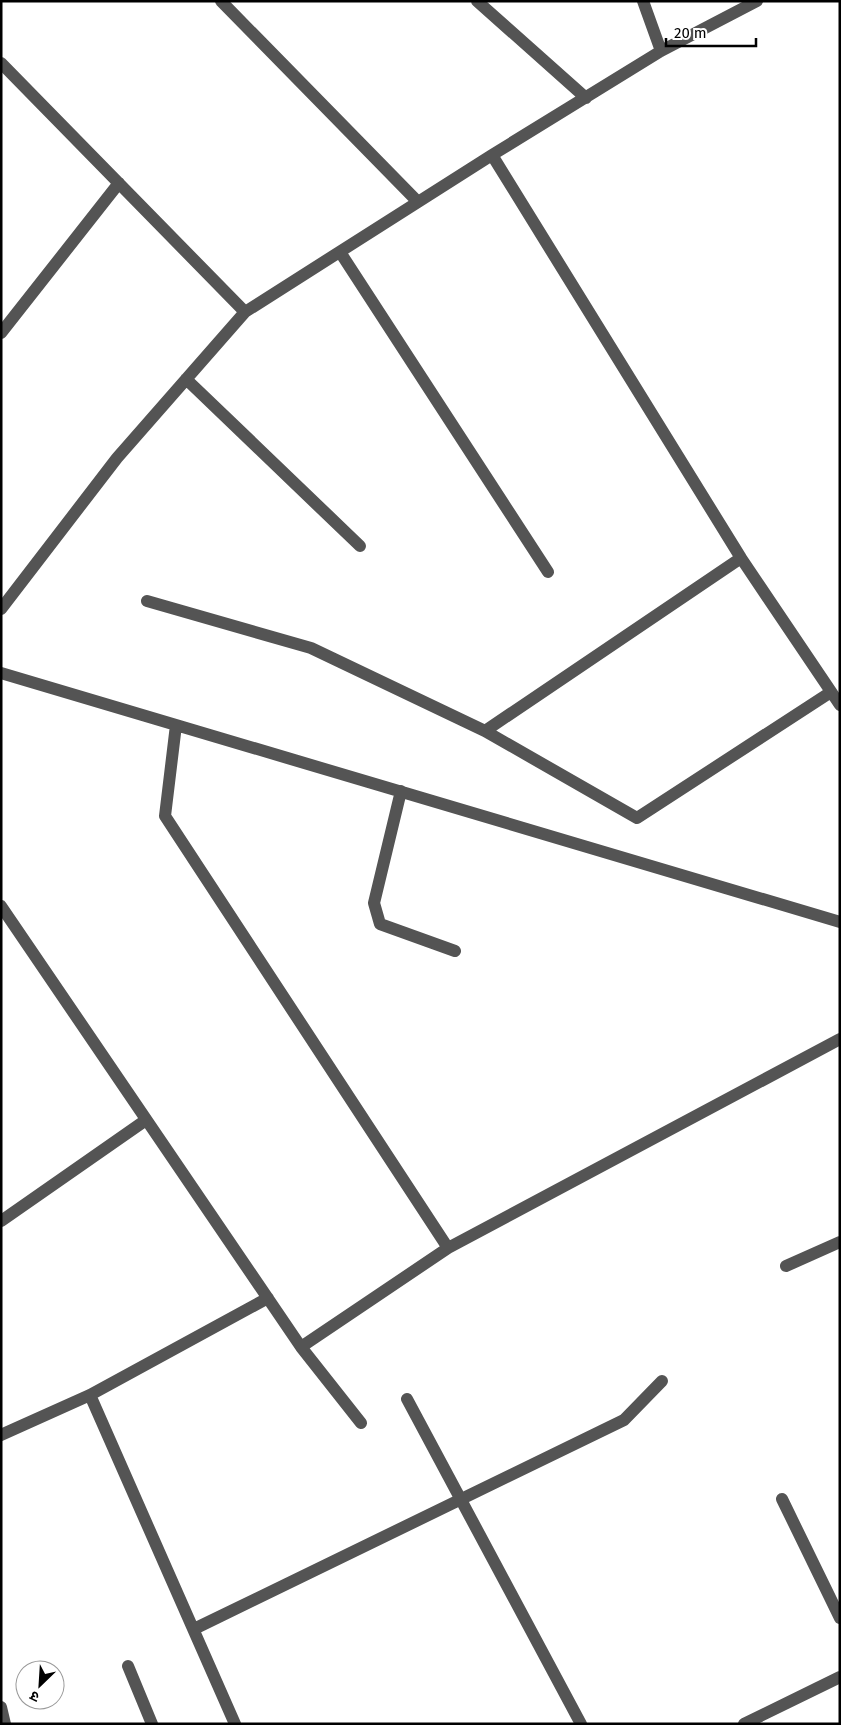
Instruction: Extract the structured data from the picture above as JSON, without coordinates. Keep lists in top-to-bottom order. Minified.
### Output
{"scale_bar":"20 m","north":"bottom left"}
